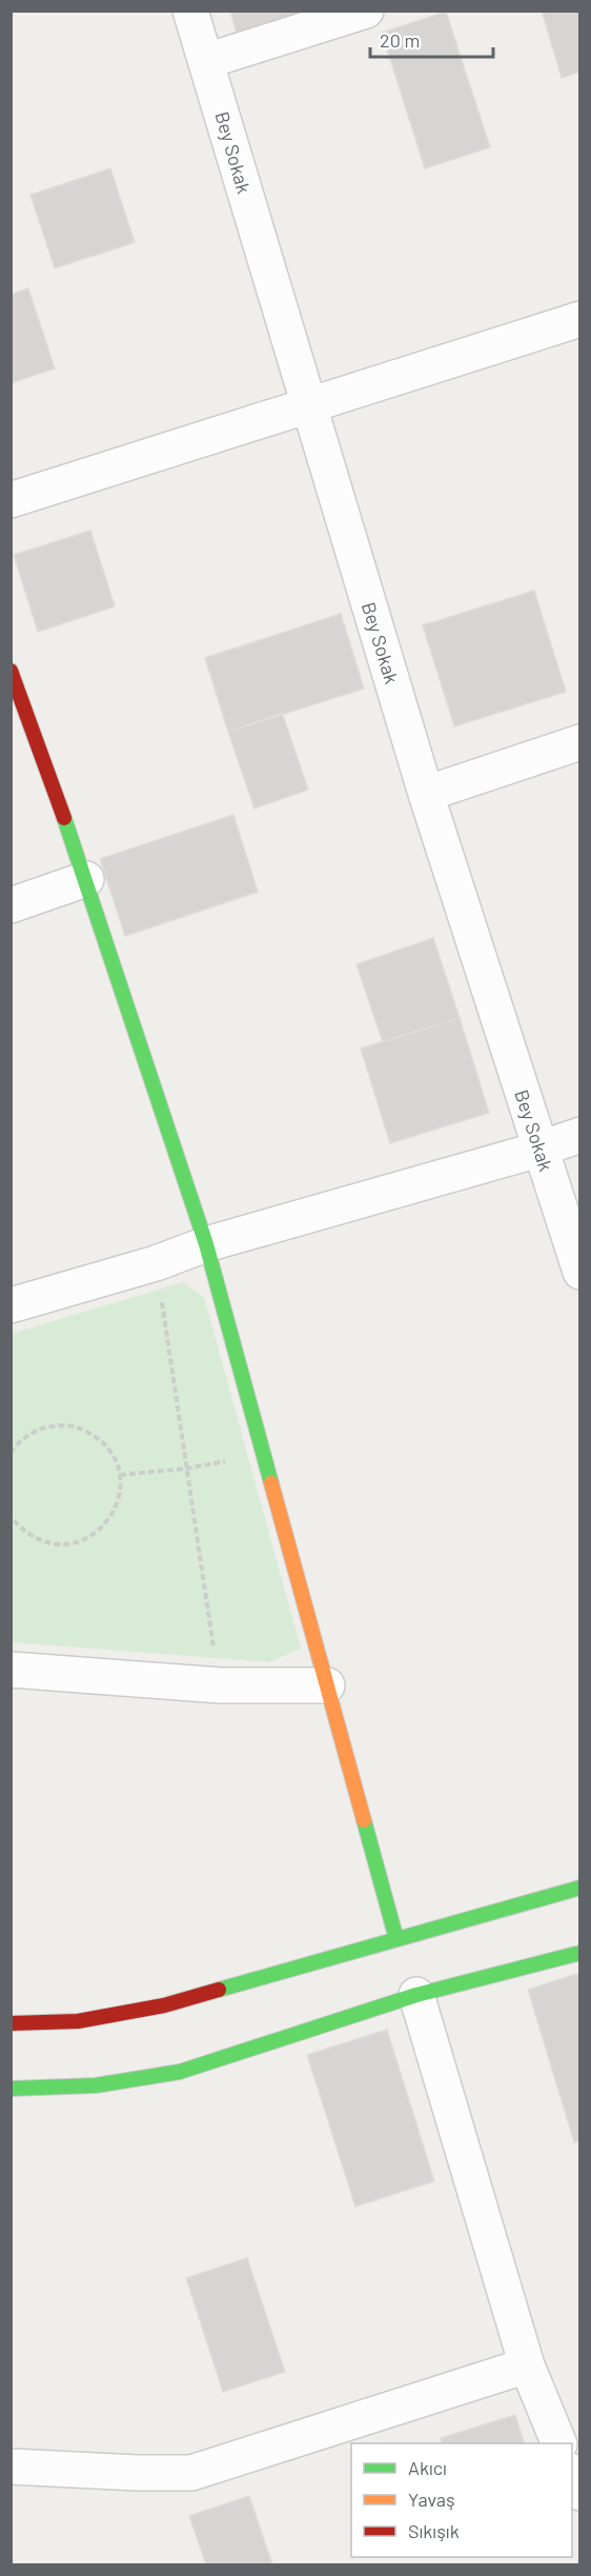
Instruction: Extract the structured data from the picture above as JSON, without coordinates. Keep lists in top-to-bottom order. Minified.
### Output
{"streets":{"street":["Bey Sokak"]},"legend":["Akıcı","Yavaş","Sıkışık"],"scale_bar":"20 m"}
